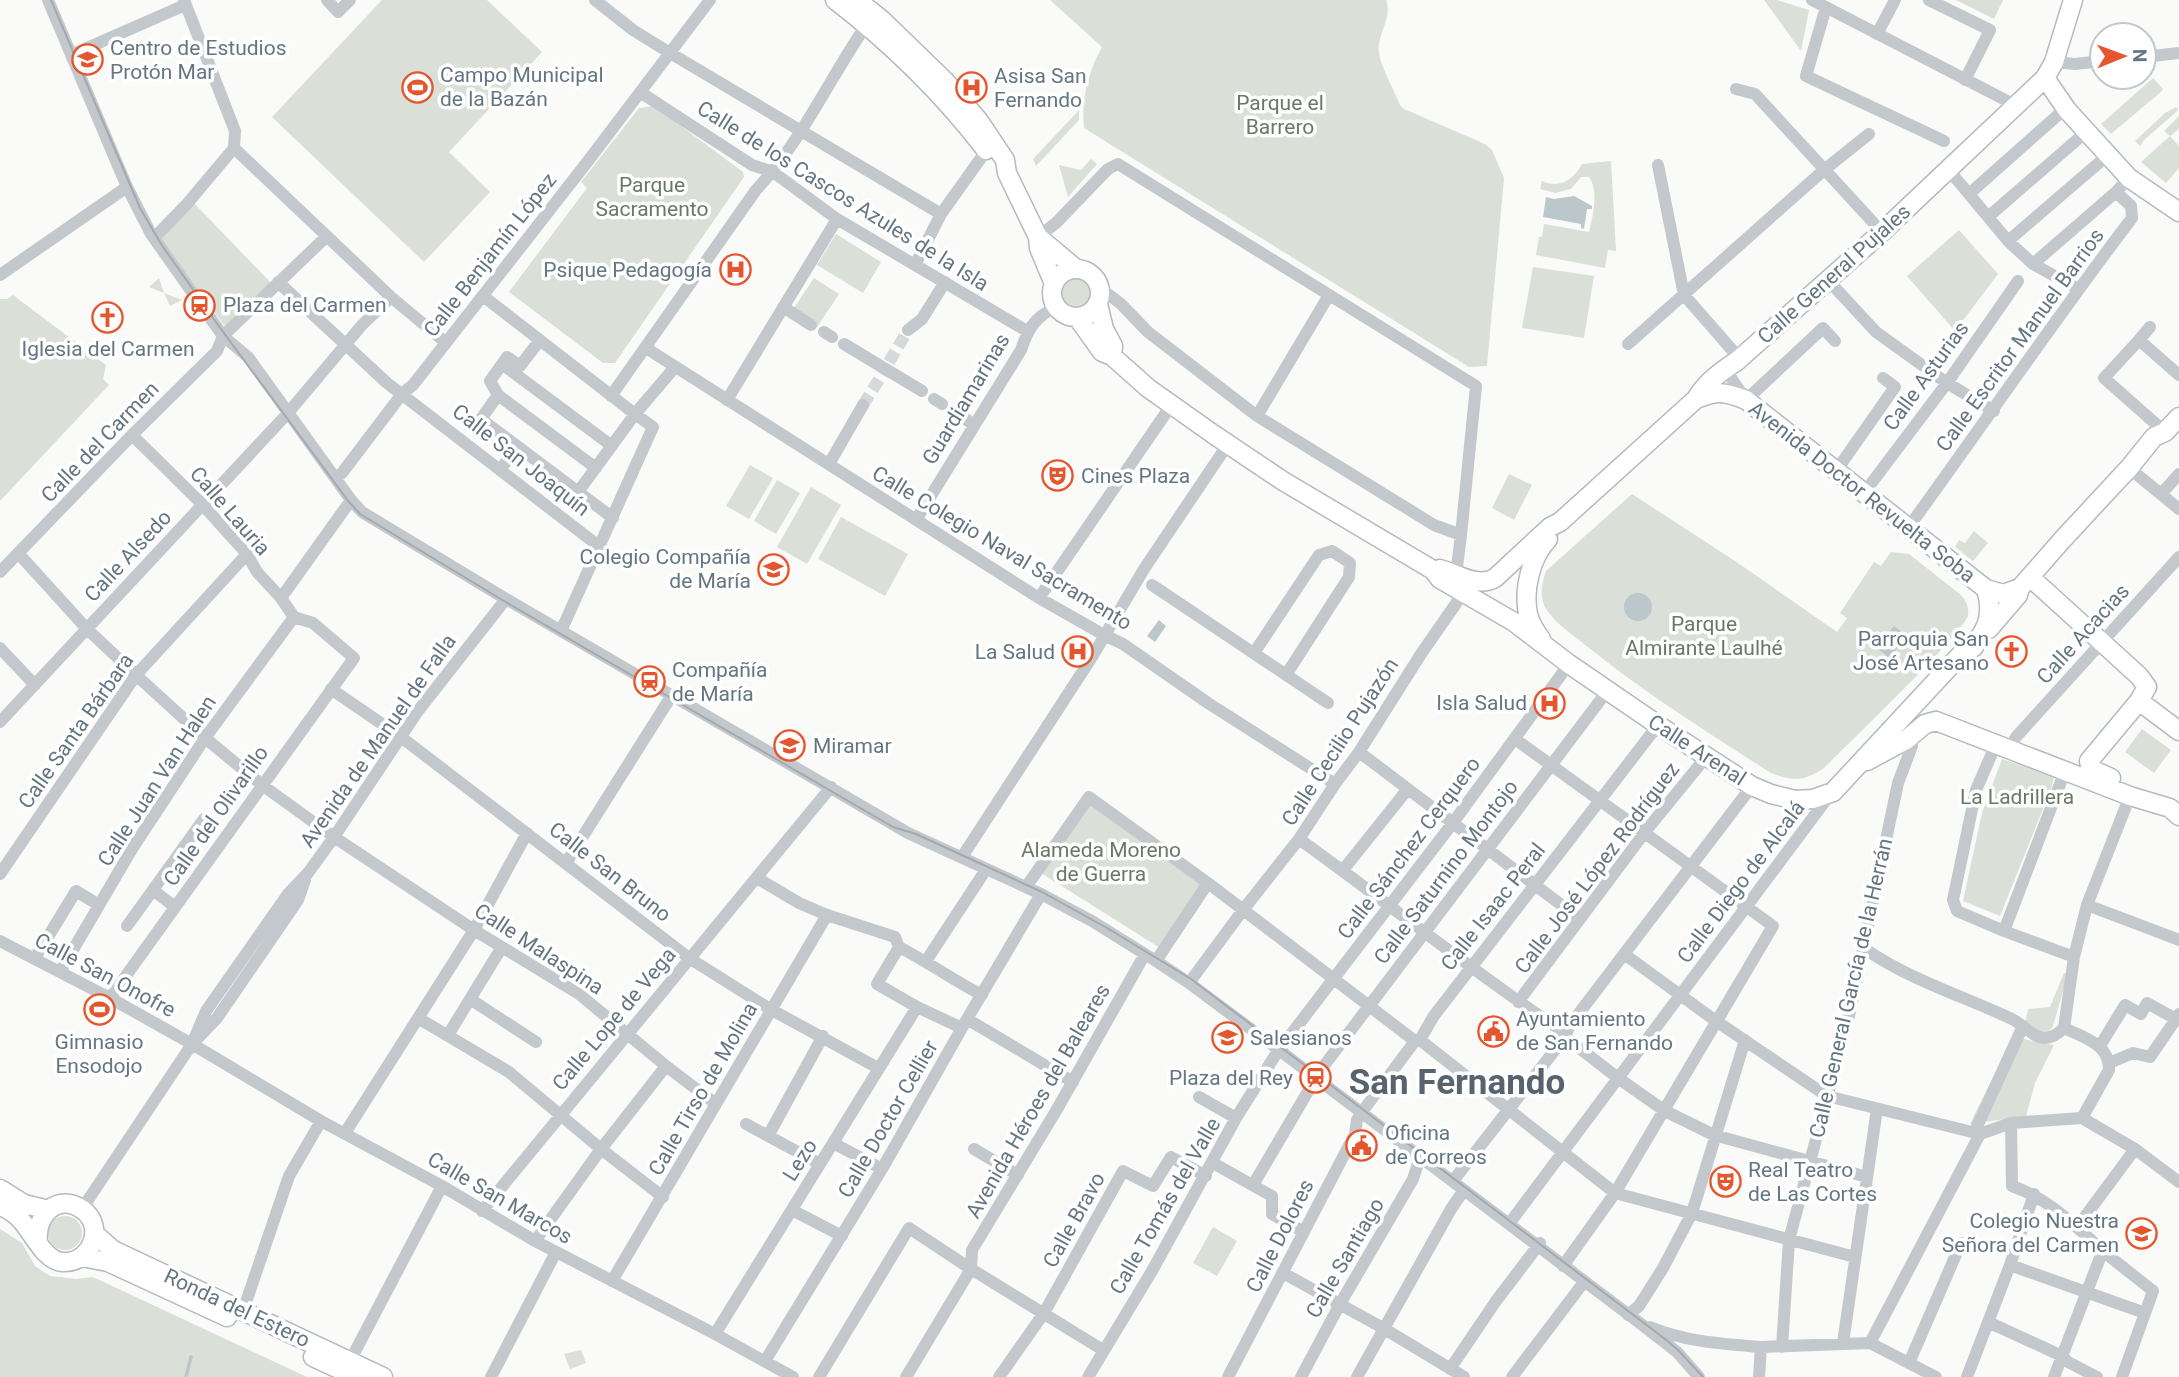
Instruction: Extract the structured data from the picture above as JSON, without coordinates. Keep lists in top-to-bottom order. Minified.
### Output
{"streets":{"street":["Calle de los Cascos Azules de la Isla","Calle Benjamín López","Calle General Pujales","Calle Escritor Manuel Barrios","Calle Asturias","Guardiamarinas","Calle del Carmen","Calle San Joaquín","Avenida Doctor Revuelta Soba","Calle Lauria","Calle Colegio Naval Sacramento","Calle Alsedo","Calle Acacias","Calle Santa Bárbara","Avenida de Manuel de Falla","Calle Cecilio Pujazón","Calle Arenal","Calle Juan Van Halen","Calle del Olivarillo","Calle Sánchez Cerquero","Calle José López Rodríguez","Calle San Bruno","Calle Saturnino Montojo","Calle Diego de Alcalá","Calle Isaac Peral","Calle Malaspina","Calle San Onofre","Calle General García de la Herrán","Calle Lope de Vega","Calle Tirso de Molina","Avenida Héroes del Baleares","Calle Doctor Cellier","Lezo","Calle San Marcos","Calle Tomás del Valle","Calle Bravo","Calle Dolores","Calle Santiago","Ronda del Estero"]},"crossings":[["Calle de los Cascos Azules de la Isla","Calle Benjamín López"],["Calle de los Cascos Azules de la Isla","Guardiamarinas"],["Calle Benjamín López","Calle San Joaquín"],["Calle General Pujales","Avenida Doctor Revuelta Soba"],["Calle Escritor Manuel Barrios","Avenida Doctor Revuelta Soba"],["Calle Asturias","Avenida Doctor Revuelta Soba"],["Guardiamarinas","Calle Colegio Naval Sacramento"],["Calle del Carmen","Calle San Joaquín"],["Calle del Carmen","Calle Lauria"],["Calle del Carmen","Calle Malaspina"],["Calle San Joaquín","Calle Alsedo"],["Calle Lauria","Calle Alsedo"],["Calle Lauria","Calle Santa Bárbara"],["Calle Lauria","Calle Juan Van Halen"],["Calle Lauria","Calle del Olivarillo"],["Calle Colegio Naval Sacramento","Calle Cecilio Pujazón"],["Calle Alsedo","Calle Malaspina"],["Calle Santa Bárbara","Calle Malaspina"],["Avenida de Manuel de Falla","Calle San Bruno"],["Avenida de Manuel de Falla","Calle Malaspina"],["Avenida de Manuel de Falla","Calle San Onofre"],["Avenida de Manuel de Falla","Calle San Marcos"],["Avenida de Manuel de Falla","Ronda del Estero"],["Calle Cecilio Pujazón","Calle Arenal"],["Calle Arenal","Calle Sánchez Cerquero"],["Calle Arenal","Calle José López Rodríguez"],["Calle Arenal","Calle Saturnino Montojo"],["Calle Arenal","Calle Diego de Alcalá"],["Calle Arenal","Calle Isaac Peral"],["Calle Juan Van Halen","Calle del Olivarillo"],["Calle Juan Van Halen","Calle Malaspina"],["Calle Juan Van Halen","Calle San Onofre"],["Calle del Olivarillo","Calle San Bruno"],["Calle del Olivarillo","Calle Malaspina"],["Calle del Olivarillo","Calle San Onofre"],["Calle Sánchez Cerquero","Calle Tomás del Valle"],["Calle San Bruno","Calle Lope de Vega"],["Calle San Bruno","Calle Tirso de Molina"],["Calle San Bruno","Lezo"],["Calle Isaac Peral","Calle Dolores"],["Calle Malaspina","Calle Lope de Vega"],["Calle Malaspina","Calle Tirso de Molina"],["Calle San Onofre","Calle San Marcos"],["Calle Lope de Vega","Calle San Marcos"],["Calle Tirso de Molina","Calle San Marcos"],["Calle Doctor Cellier","Calle San Marcos"],["Lezo","Calle San Marcos"],["Calle Tomás del Valle","Calle Bravo"]],"districts":["San Fernando"],"parks":["Parque el Barrero","Parque Sacramento","Parque Almirante Laulhé","La Ladrillera","Alameda Moreno de Guerra"],"places":{"school or university":["Centro de Estudios Protón Mar","Colegio Compañía de María","Miramar","Salesianos","Colegio Nuestra Señora del Carmen"],"sports":["Campo Municipal de la Bazán","Gimnasio Ensodojo"],"hospital":["Asisa San Fernando","Psique Pedagogía","La Salud","Isla Salud"],"station":["Plaza del Carmen","Compañía de María","Plaza del Rey"],"church":["Iglesia del Carmen","Parroquia San José Artesano"],"theatre":["Cines Plaza","Real Teatro de Las Cortes"],"public building":["Ayuntamiento de San Fernando","Oficina de Correos"]},"north":"right"}
